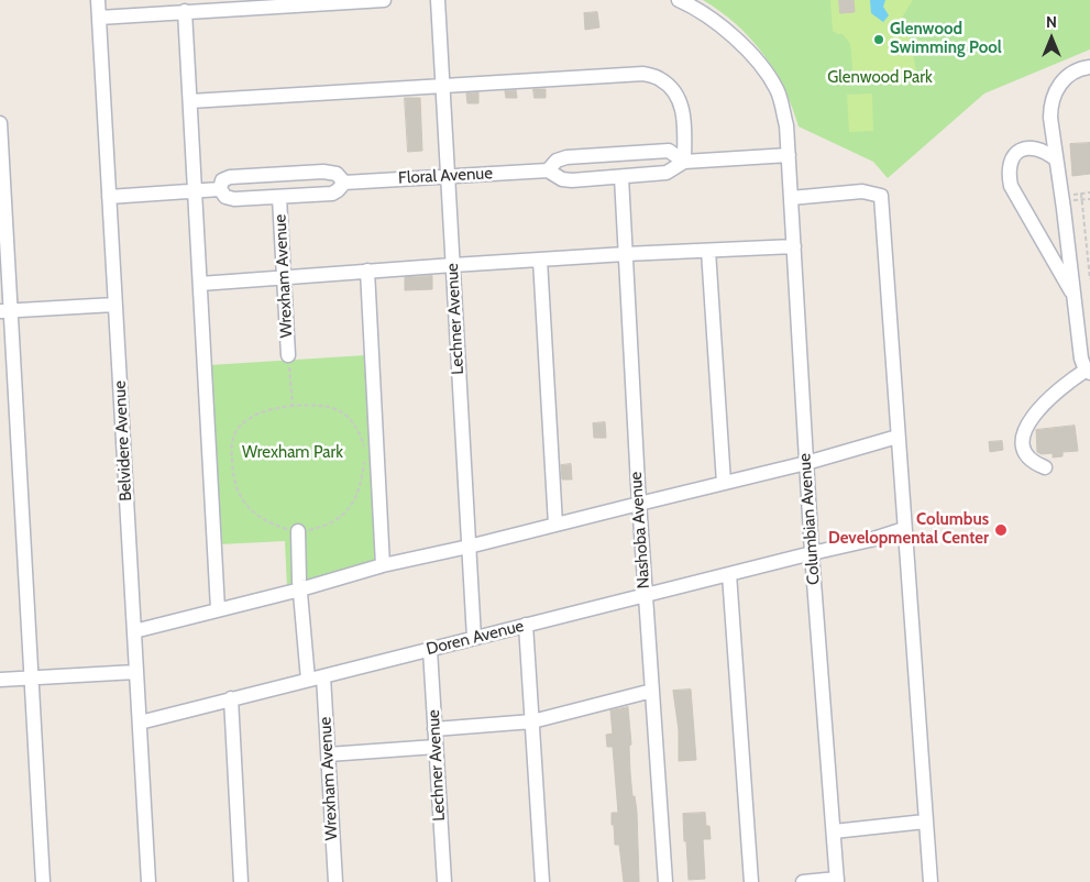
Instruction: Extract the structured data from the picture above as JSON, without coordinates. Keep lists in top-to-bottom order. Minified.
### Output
{"streets":{"street":["Floral Avenue","Wrexham Avenue","Lechner Avenue","Belvidere Avenue","Columbian Avenue","Nashoba Avenue","Doren Avenue"]},"crossings":[["Floral Avenue","Wrexham Avenue"],["Floral Avenue","Lechner Avenue"],["Floral Avenue","Belvidere Avenue"],["Floral Avenue","Columbian Avenue"],["Floral Avenue","Nashoba Avenue"],["Wrexham Avenue","Doren Avenue"],["Lechner Avenue","Doren Avenue"],["Belvidere Avenue","Doren Avenue"],["Columbian Avenue","Doren Avenue"],["Nashoba Avenue","Doren Avenue"]],"parks":["Glenwood Park","Wrexham Park"],"places":["Glenwood Swimming Pool","Columbus Developmental Center"],"north":"top"}
